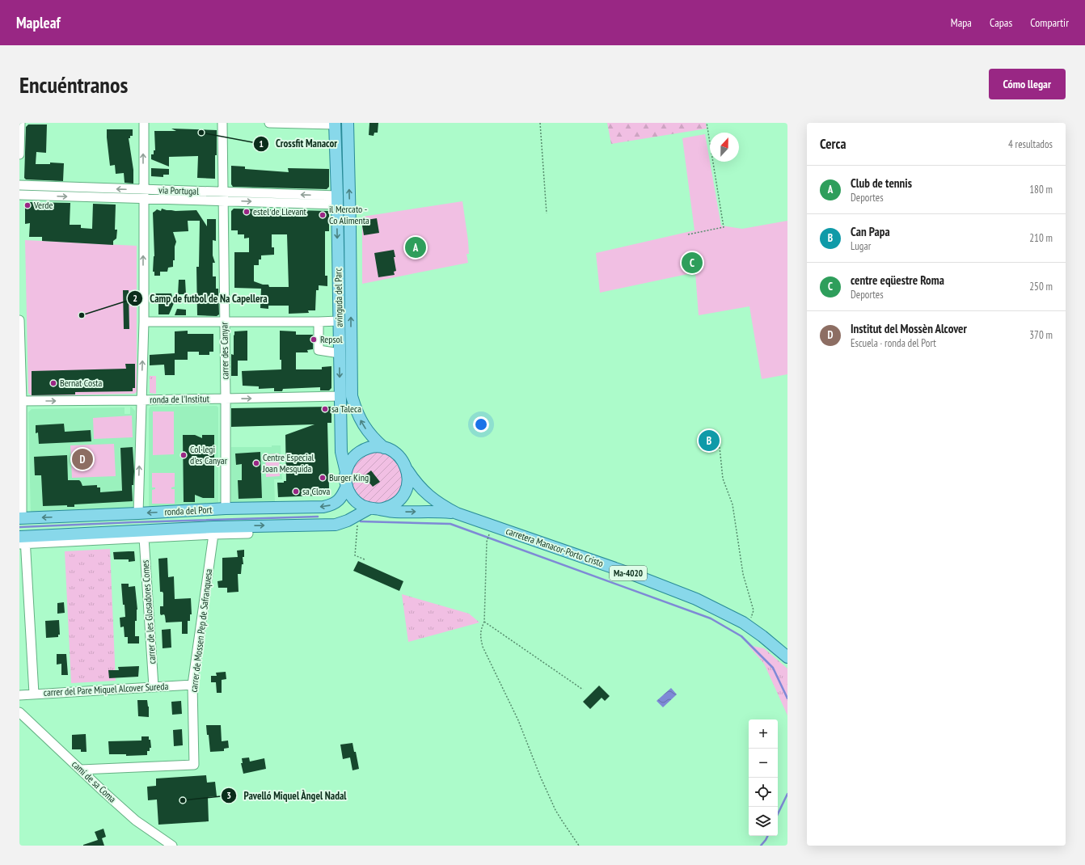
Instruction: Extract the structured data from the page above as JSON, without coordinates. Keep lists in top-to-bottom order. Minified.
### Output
{"streets":{"main road":["avinguda del Parc","ronda del Port","carretera Manacor-Porto Cristo","Ma-4020"],"street":["via Portugal","carrer des Canyar","ronda de l'Institut","carrer de les Glosadores Comes","carrer de Mossen Pep de Safranquesa","carrer del Pare Miquel Alcover Sureda","camí de sa Coma"]},"crossings":[["via Portugal","avinguda del Parc"],["via Portugal","carrer des Canyar"],["avinguda del Parc","ronda de l'Institut"],["avinguda del Parc","ronda del Port"],["avinguda del Parc","Ma-4020"],["carrer des Canyar","ronda de l'Institut"],["carrer des Canyar","ronda del Port"],["ronda del Port","Ma-4020"],["ronda del Port","carrer de les Glosadores Comes"],["ronda del Port","carrer de Mossen Pep de Safranquesa"],["carretera Manacor-Porto Cristo","Ma-4020"],["carrer de les Glosadores Comes","carrer del Pare Miquel Alcover Sureda"],["carrer de Mossen Pep de Safranquesa","carrer del Pare Miquel Alcover Sureda"],["carrer de Mossen Pep de Safranquesa","camí de sa Coma"]],"places":["Crossfit Manacor","Verde","estel de Llevant","il Mercato - Co Alimenta","Camp de futbol de Na Capellera","Repsol","Bernat Costa","sa Taleca","Col·legi d'es Canyar","Centre Especial Joan Mesquida","Burger King","sa Clova","Pavelló Miquel Àngel Nadal"],"north":"top","page":{"header":"Mapleaf","nav":["Mapa","Capas","Compartir"],"buttons":"Cómo llegar","title":"Encuéntranos","heading":["Cerca","4 resultados"],"list":[{"mark":"A","name":"Club de tennis","note":"Deportes","value":"180 m"},{"mark":"B","name":"Can Papa","note":"Lugar","value":"210 m"},{"mark":"C","name":"centre eqüestre Roma","note":"Deportes","value":"250 m"},{"mark":"D","name":"Institut del Mossèn Alcover","note":"Escuela · ronda del Port","value":"370 m"}],"pins":["A","C","B","D"],"map_buttons":["+","−"]}}
